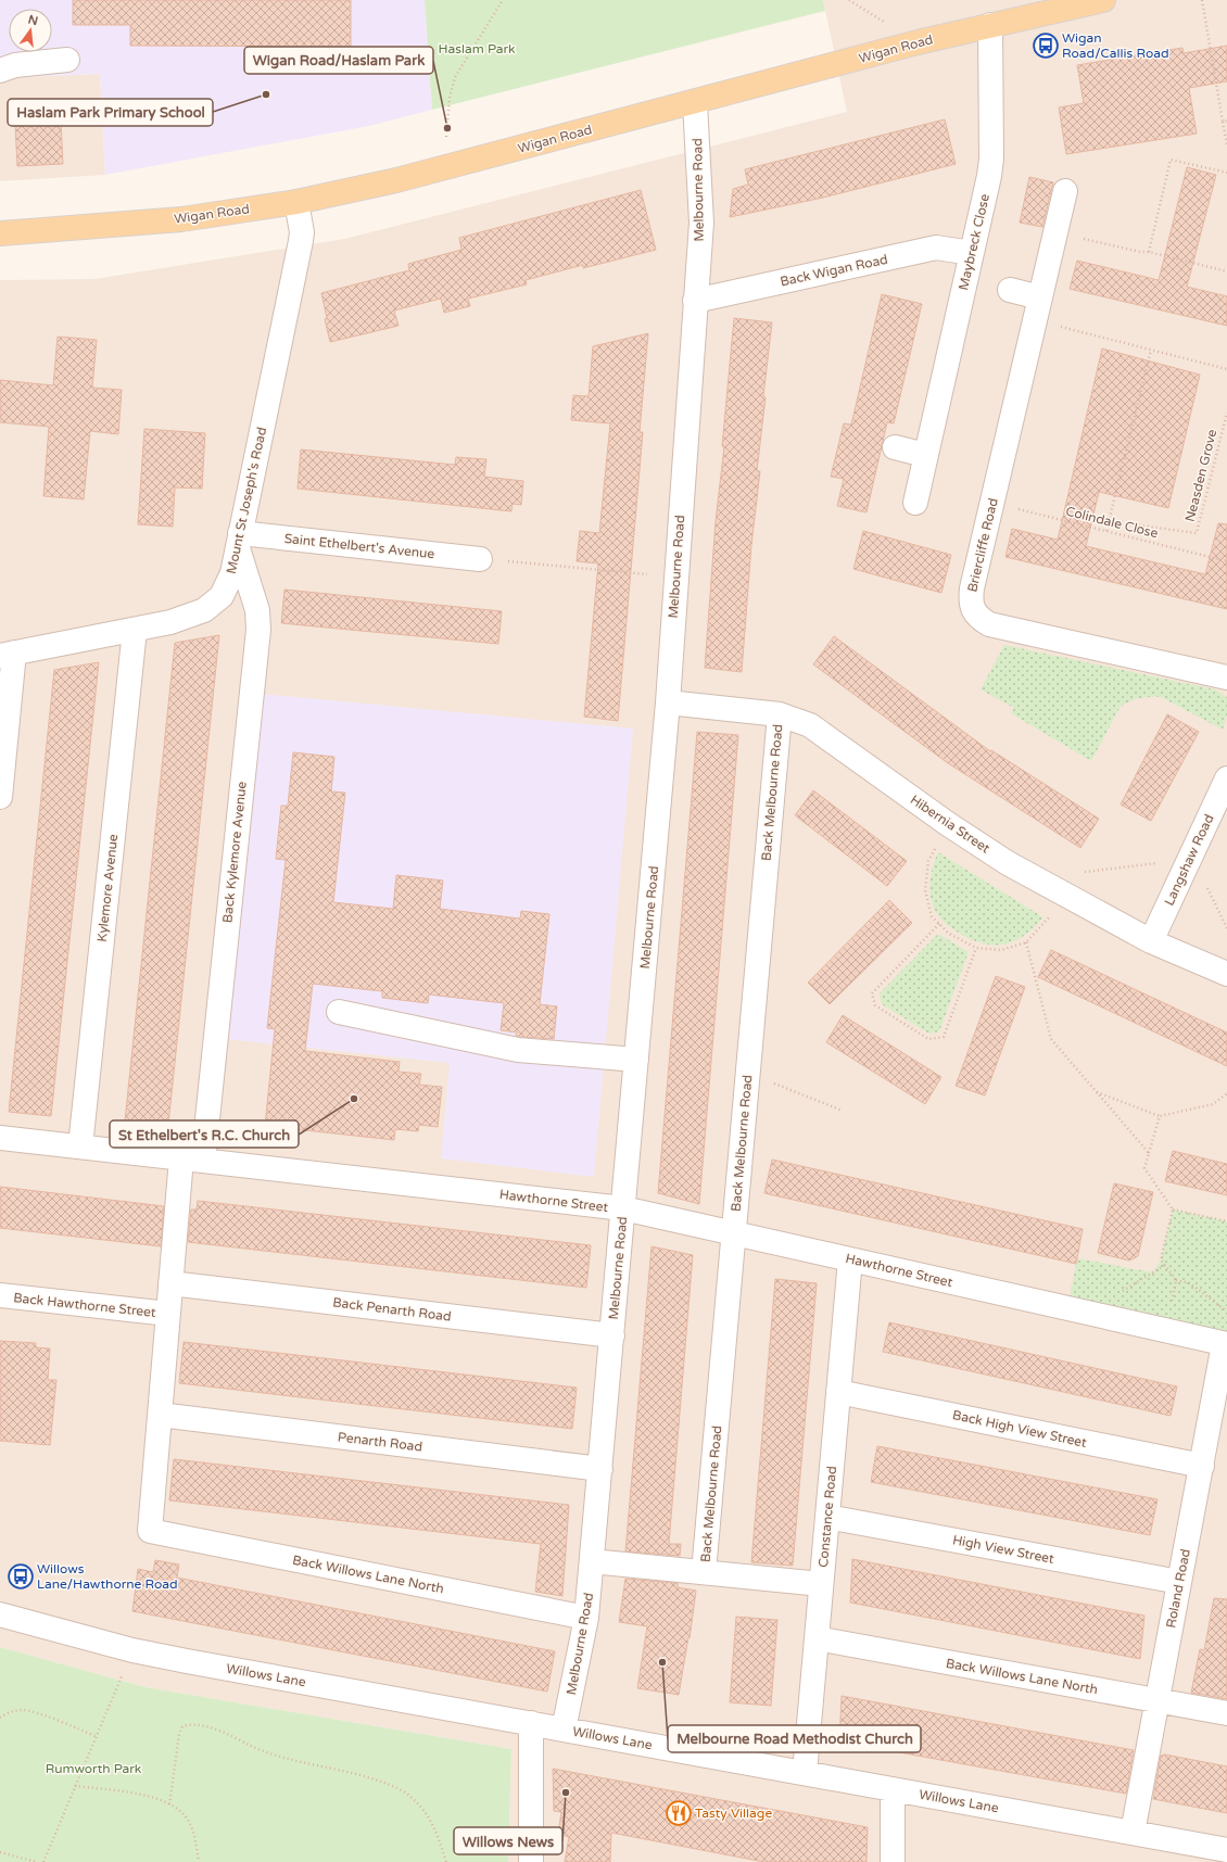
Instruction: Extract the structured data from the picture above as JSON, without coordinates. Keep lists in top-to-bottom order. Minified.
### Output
{"streets":{"main road":["Wigan Road"],"street":["Melbourne Road","Maybreck Close","Back Wigan Road","Mount St Joseph's Road","Briercliffe Road","Saint Ethelbert's Avenue","Back Melbourne Road","Hibernia Street","Back Kylemore Avenue","Langshaw Road","Kylemore Avenue","Hawthorne Street","Back Hawthorne Street","Back Penarth Road","Back High View Street","Penarth Road","Constance Road","High View Street","Back Willows Lane North","Roland Road","Willows Lane"],"path":["Neasden Grove","Colindale Close"]},"crossings":[["Wigan Road","Melbourne Road"],["Wigan Road","Maybreck Close"],["Wigan Road","Mount St Joseph's Road"],["Melbourne Road","Back Wigan Road"],["Melbourne Road","Hibernia Street"],["Melbourne Road","Hawthorne Street"],["Melbourne Road","Back Penarth Road"],["Melbourne Road","Penarth Road"],["Melbourne Road","Back Willows Lane North"],["Melbourne Road","Willows Lane"],["Maybreck Close","Back Wigan Road"],["Mount St Joseph's Road","Saint Ethelbert's Avenue"],["Mount St Joseph's Road","Back Kylemore Avenue"],["Mount St Joseph's Road","Kylemore Avenue"],["Colindale Close","Briercliffe Road"],["Saint Ethelbert's Avenue","Back Kylemore Avenue"],["Back Melbourne Road","Hibernia Street"],["Back Melbourne Road","Hawthorne Street"],["Hibernia Street","Langshaw Road"],["Back Kylemore Avenue","Hawthorne Street"],["Back Kylemore Avenue","Back Hawthorne Street"],["Back Kylemore Avenue","Back Penarth Road"],["Back Kylemore Avenue","Penarth Road"],["Back Kylemore Avenue","Back Willows Lane North"],["Kylemore Avenue","Hawthorne Street"],["Hawthorne Street","Constance Road"],["Hawthorne Street","Roland Road"],["Back High View Street","Constance Road"],["Back High View Street","Roland Road"],["Constance Road","High View Street"],["Constance Road","Back Willows Lane North"],["Constance Road","Willows Lane"],["High View Street","Roland Road"],["Back Willows Lane North","Roland Road"],["Roland Road","Willows Lane"]],"parks":["Haslam Park","Rumworth Park"],"places":{"bus stop":["Wigan Road/Callis Road","Willows Lane/Hawthorne Road"],"other":["Haslam Park Primary School","Wigan Road/Haslam Park","St Ethelbert's R.C. Church","Melbourne Road Methodist Church","Willows News"],"restaurant":["Tasty Village"]},"north":"top"}
